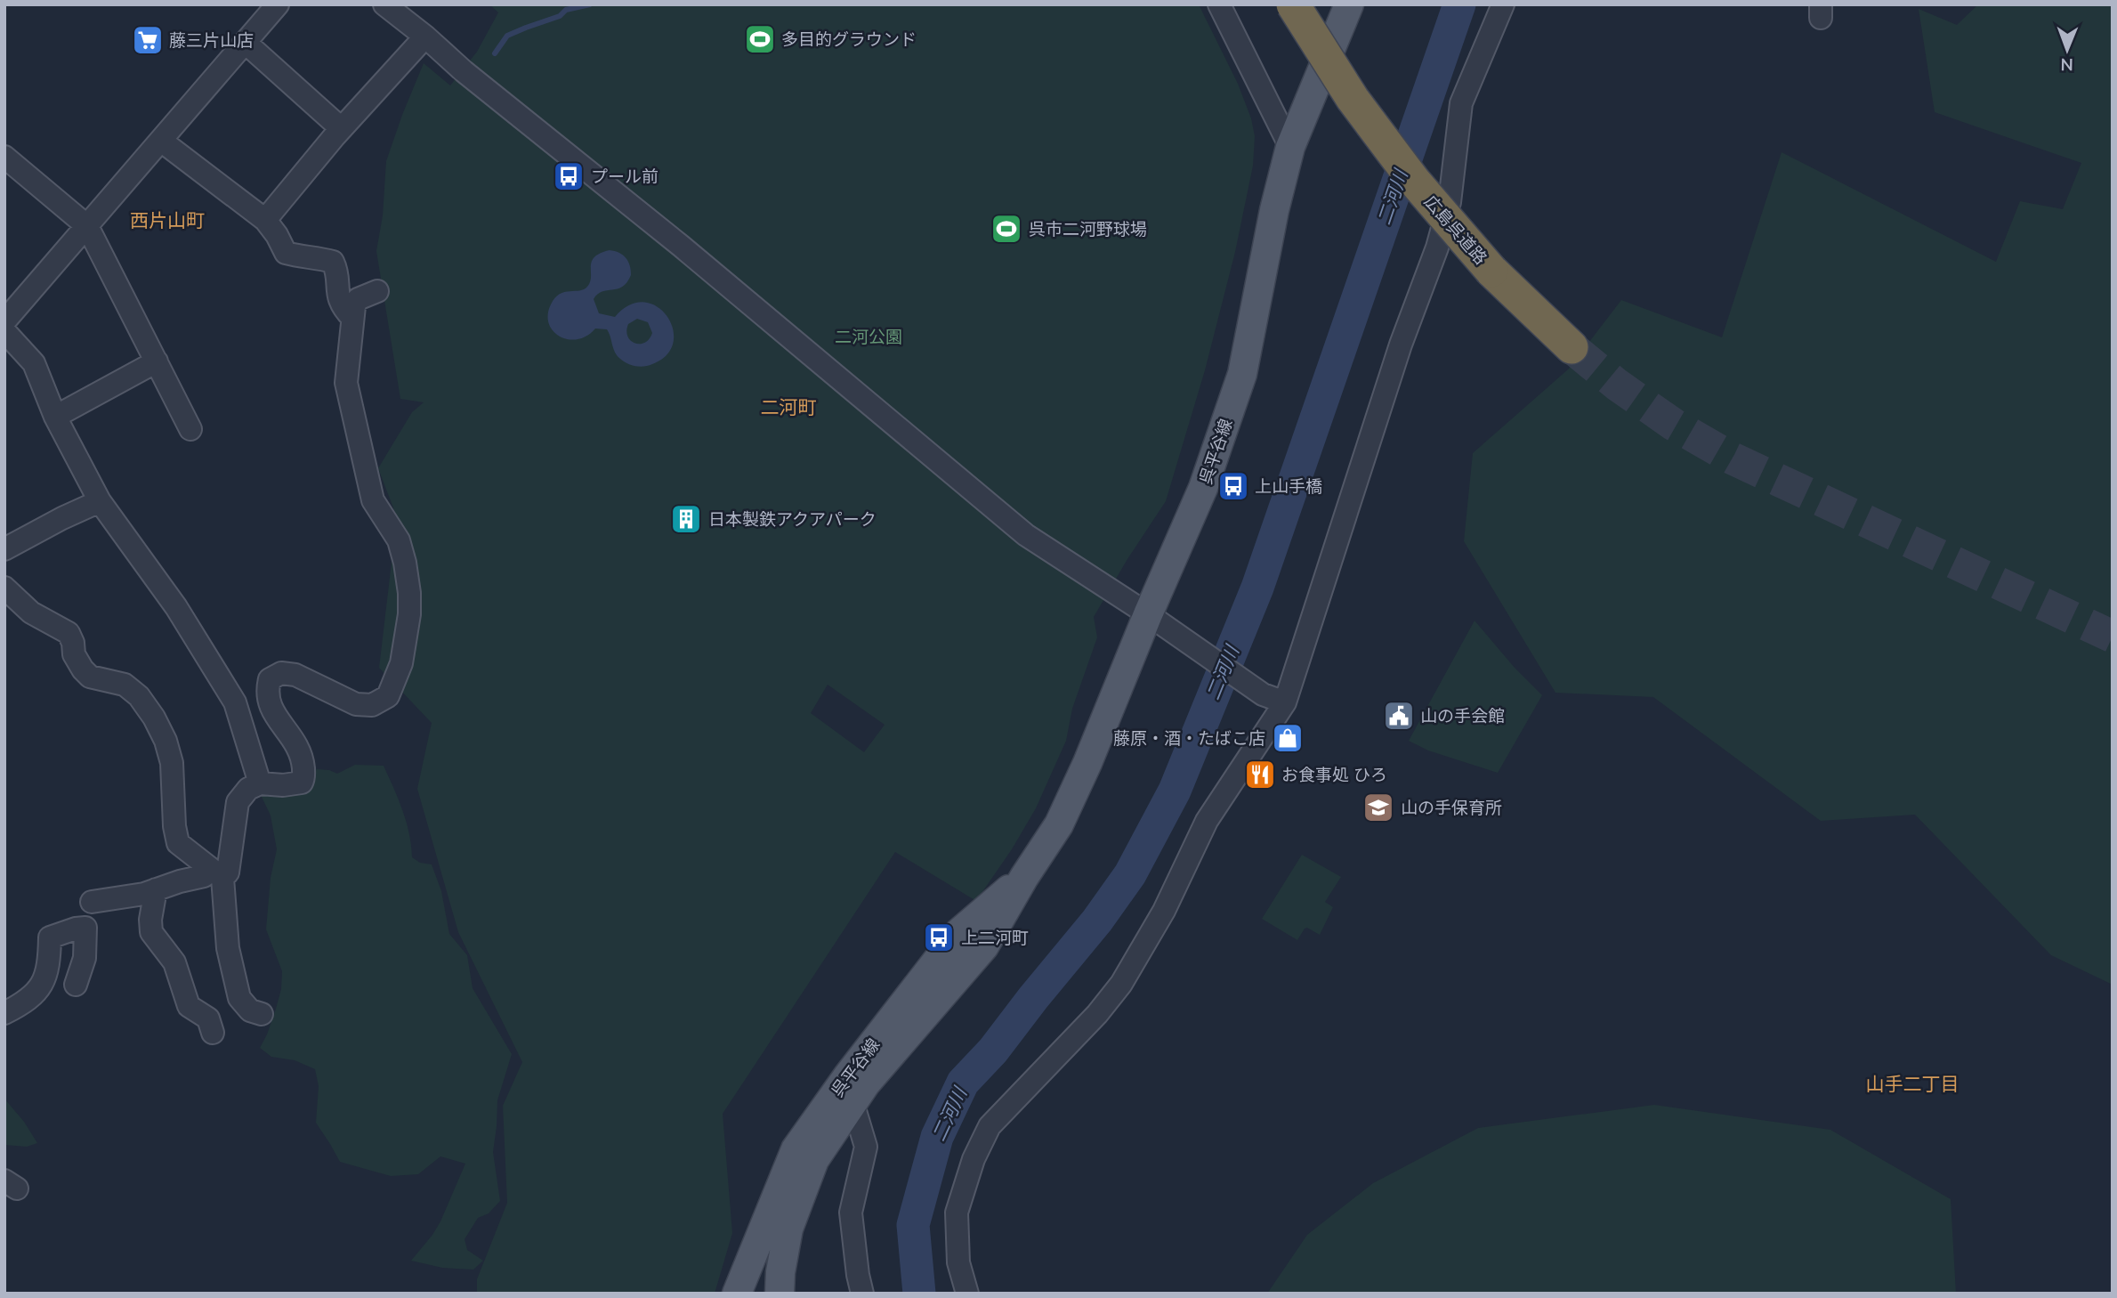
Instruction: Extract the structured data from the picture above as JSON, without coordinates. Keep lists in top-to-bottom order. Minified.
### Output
{"streets":{"highway":["広島呉道路"],"main road":["呉平谷線"]},"districts":["西片山町","二河町","山手二丁目"],"water":["二河川"],"parks":["二河公園"],"places":{"sports":["多目的グラウンド","呉市二河野球場"],"supermarket":["藤三片山店"],"bus stop":["プール前","上山手橋","上二河町"],"building":["日本製鉄アクアパーク"],"public building":["山の手会館"],"shop":["藤原・酒・たばこ店"],"restaurant":["お食事処 ひろ"],"school or university":["山の手保育所"]},"north":"bottom"}
